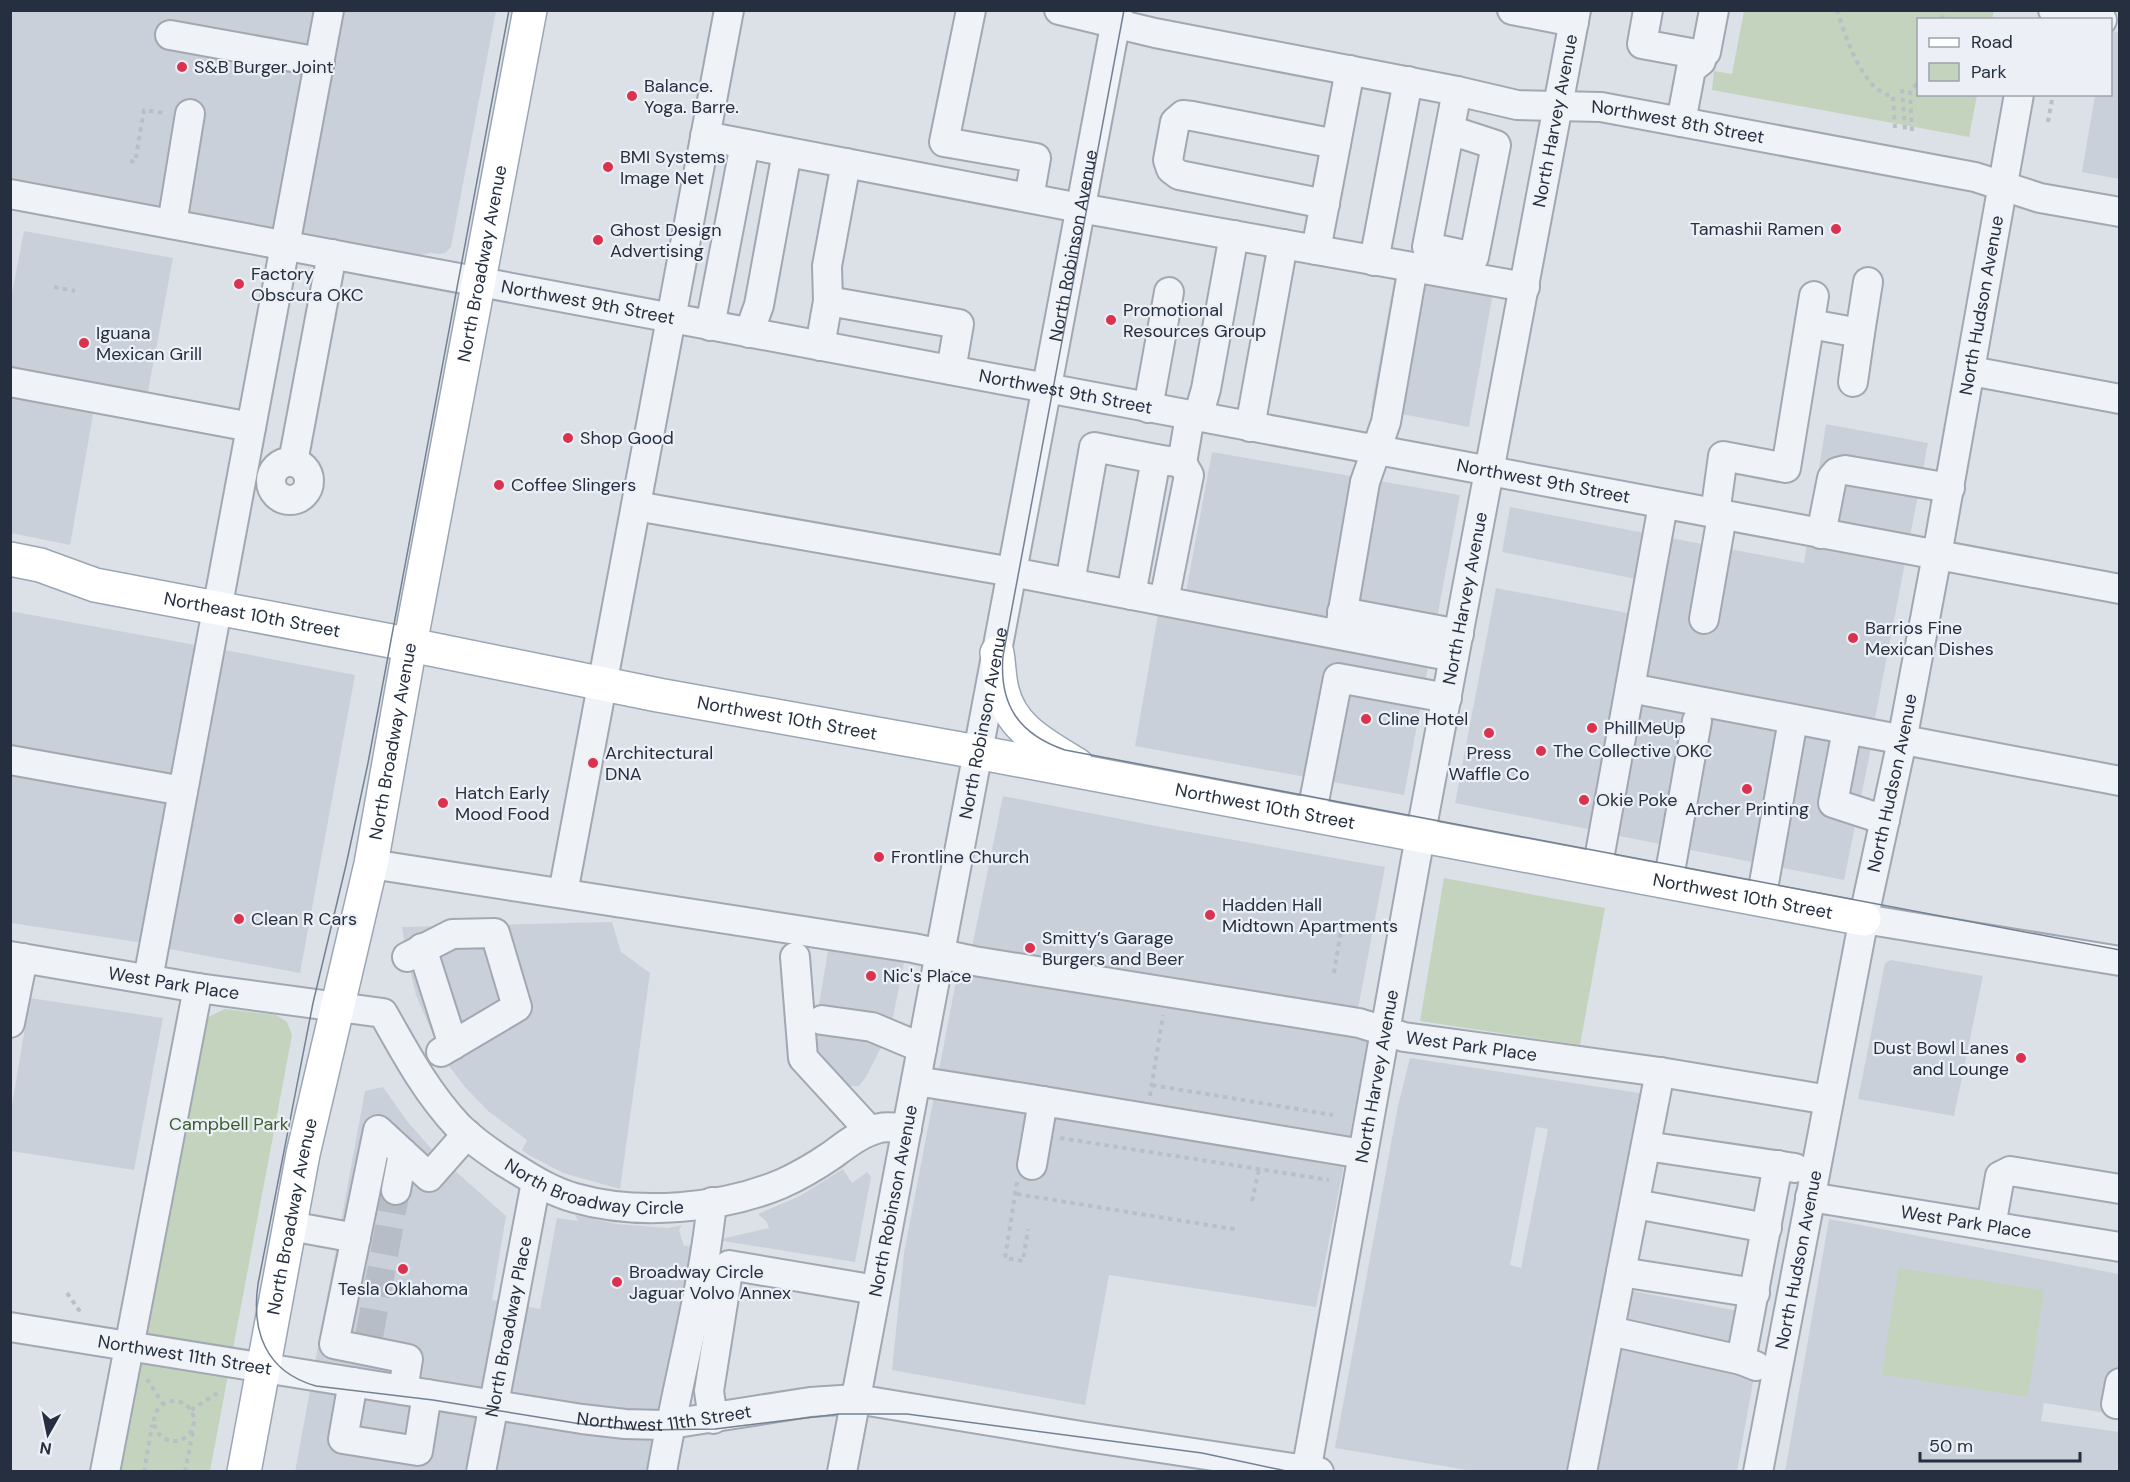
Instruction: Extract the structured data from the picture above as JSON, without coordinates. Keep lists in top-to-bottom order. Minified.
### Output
{"streets":{"main road":["North Broadway Avenue","Northeast 10th Street","Northwest 10th Street"],"street":["North Harvey Avenue","Northwest 8th Street","North Robinson Avenue","Northwest 9th Street","North Hudson Avenue","West Park Place","North Broadway Circle","North Broadway Place","Northwest 11th Street"]},"crossings":[["North Harvey Avenue","Northwest 8th Street"],["North Harvey Avenue","Northwest 9th Street"],["North Harvey Avenue","Northwest 10th Street"],["North Harvey Avenue","West Park Place"],["North Harvey Avenue","Northwest 11th Street"],["Northwest 8th Street","North Robinson Avenue"],["Northwest 8th Street","North Hudson Avenue"],["North Robinson Avenue","Northwest 9th Street"],["North Robinson Avenue","Northwest 10th Street"],["North Robinson Avenue","West Park Place"],["North Robinson Avenue","North Broadway Circle"],["North Robinson Avenue","Northwest 11th Street"],["North Broadway Avenue","Northwest 9th Street"],["North Broadway Avenue","Northeast 10th Street"],["North Broadway Avenue","Northwest 10th Street"],["North Broadway Avenue","West Park Place"],["North Broadway Avenue","North Broadway Circle"],["North Broadway Avenue","Northwest 11th Street"],["Northwest 9th Street","North Hudson Avenue"],["North Hudson Avenue","Northwest 10th Street"],["North Hudson Avenue","West Park Place"],["Northeast 10th Street","Northwest 10th Street"],["West Park Place","North Broadway Circle"],["North Broadway Circle","North Broadway Place"],["North Broadway Place","Northwest 11th Street"]],"parks":["Campbell Park"],"places":["S&B Burger Joint","Balance. Yoga. Barre.","BMI Systems Image Net","Tamashii Ramen","Ghost Design Advertising","Factory Obscura OKC","Promotional Resources Group","Iguana Mexican Grill","Shop Good","Coffee Slingers","Barrios Fine Mexican Dishes","Cline Hotel","PhillMeUp","Press Waffle Co","The Collective OKC","Architectural DNA","Archer Printing","Okie Poke","Hatch Early Mood Food","Frontline Church","Hadden Hall Midtown Apartments","Clean R Cars","Smitty’s Garage Burgers and Beer","Nic's Place","Dust Bowl Lanes and Lounge","Tesla Oklahoma","Broadway Circle Jaguar Volvo Annex"],"legend":["Road","Park"],"scale_bar":"50 m","north":"bottom"}
